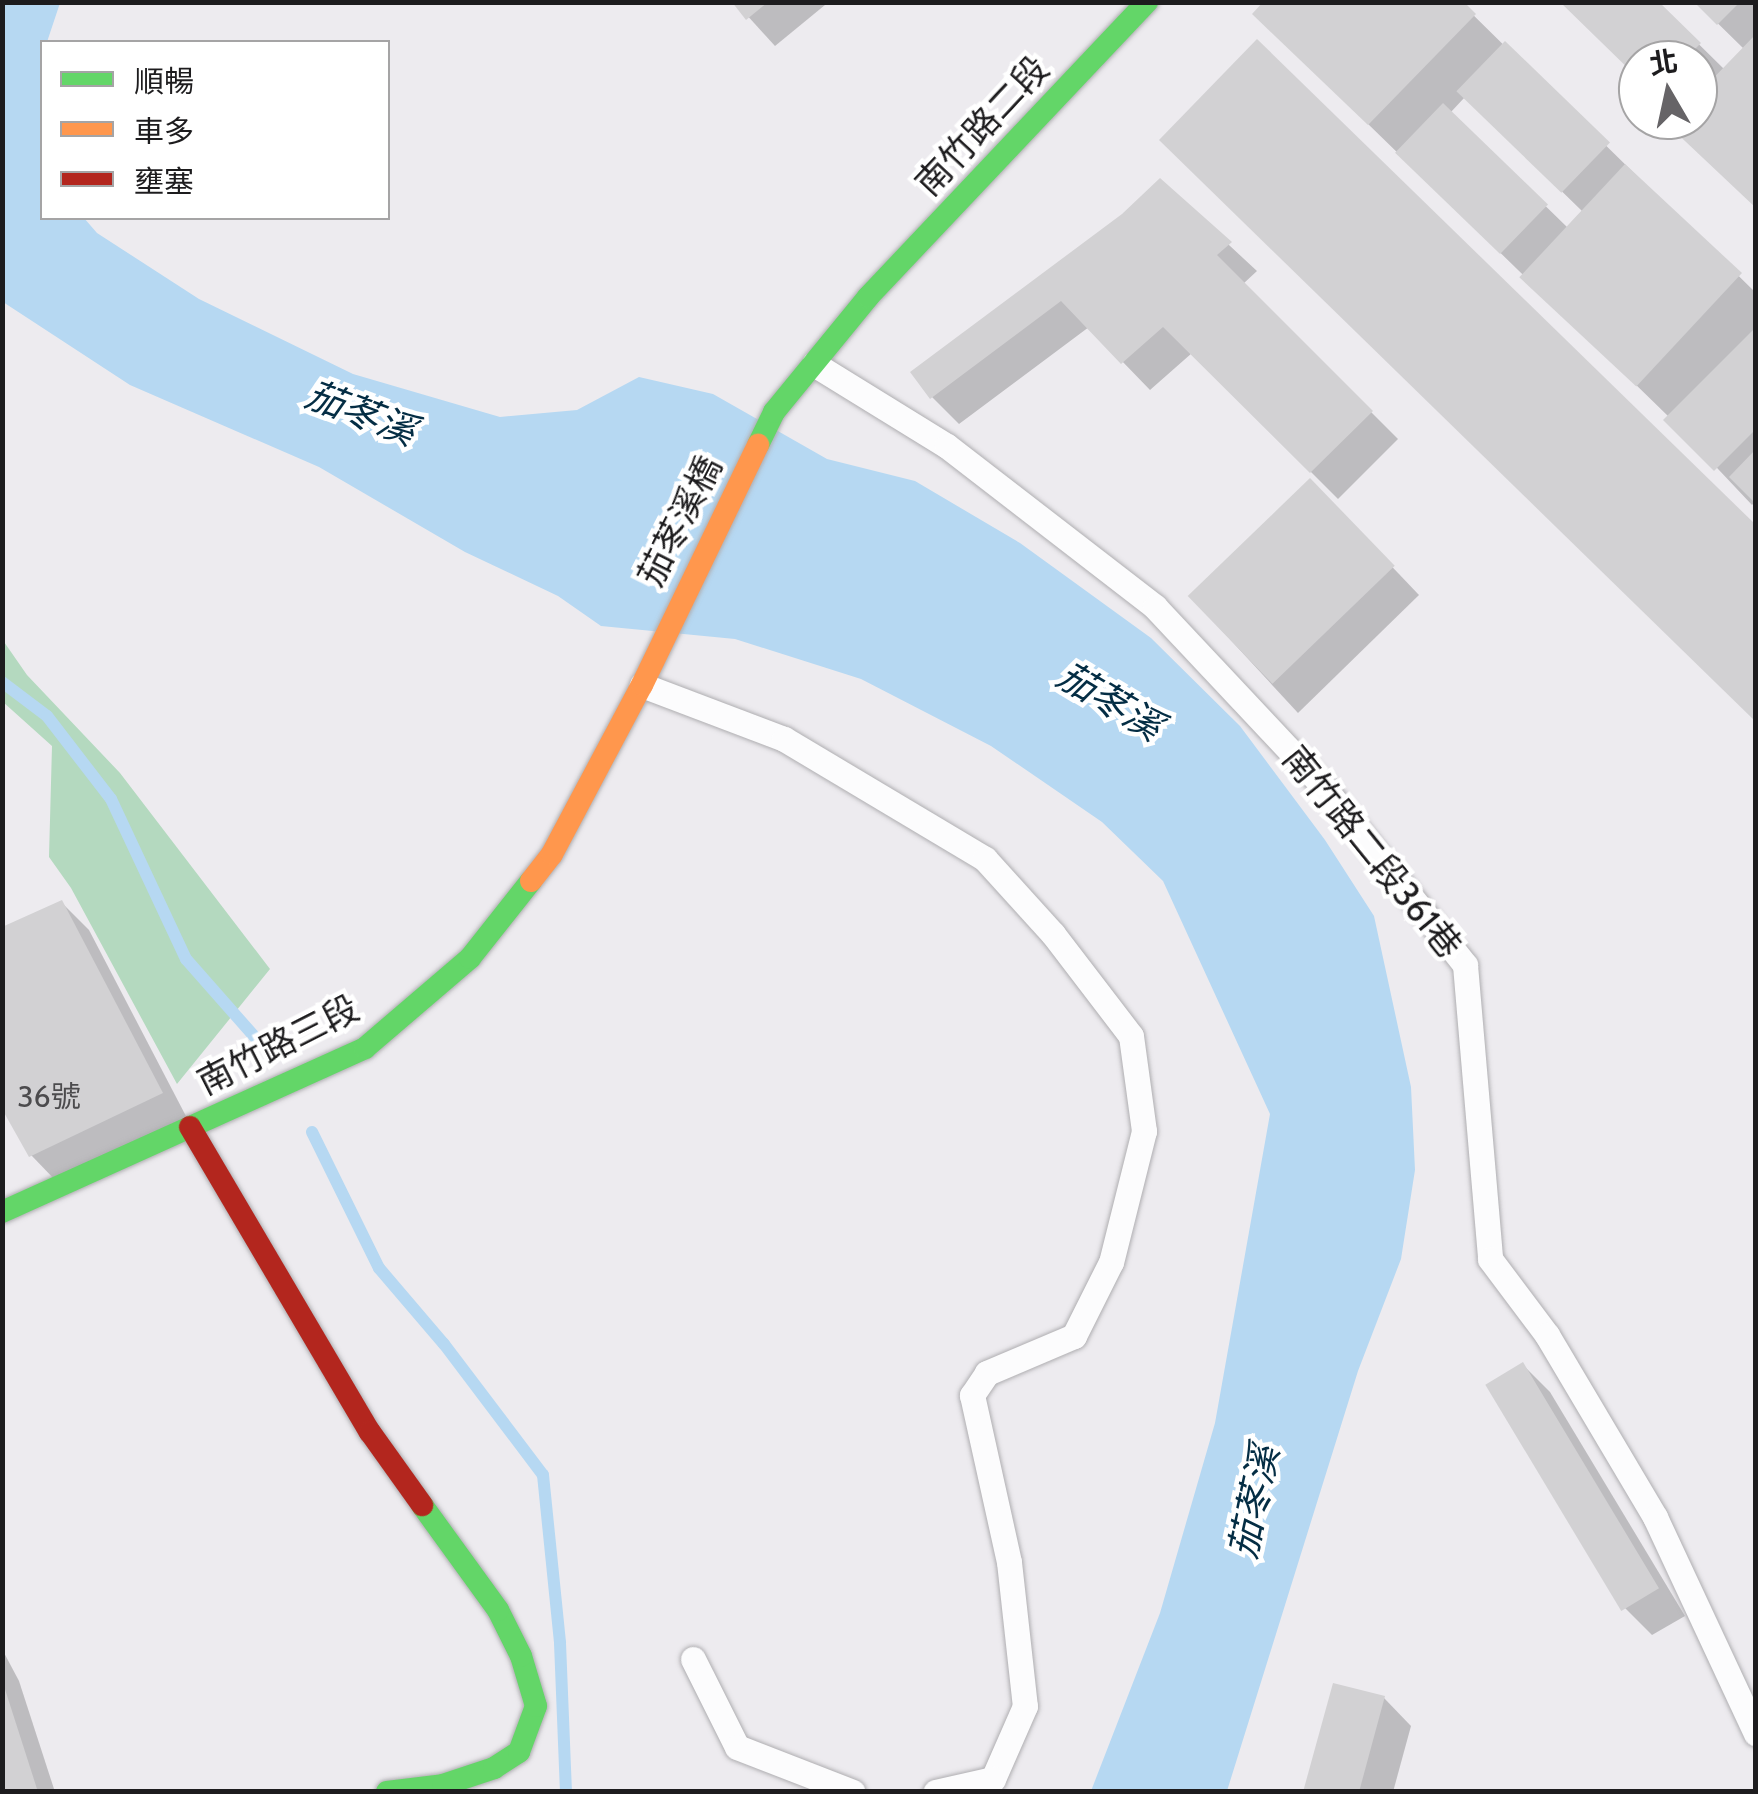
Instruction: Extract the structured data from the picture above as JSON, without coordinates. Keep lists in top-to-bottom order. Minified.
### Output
{"streets":{"street":["南竹路二段","茄苳溪橋","南竹路三段"],"lane":["南竹路二段361巷"]},"crossings":[["南竹路二段","茄苳溪橋"],["南竹路二段","南竹路二段361巷"],["茄苳溪橋","南竹路二段361巷"],["茄苳溪橋","南竹路三段"]],"water":["茄苳溪"],"house_numbers":["36號"],"legend":["順暢","車多","壅塞"],"north":"top"}
